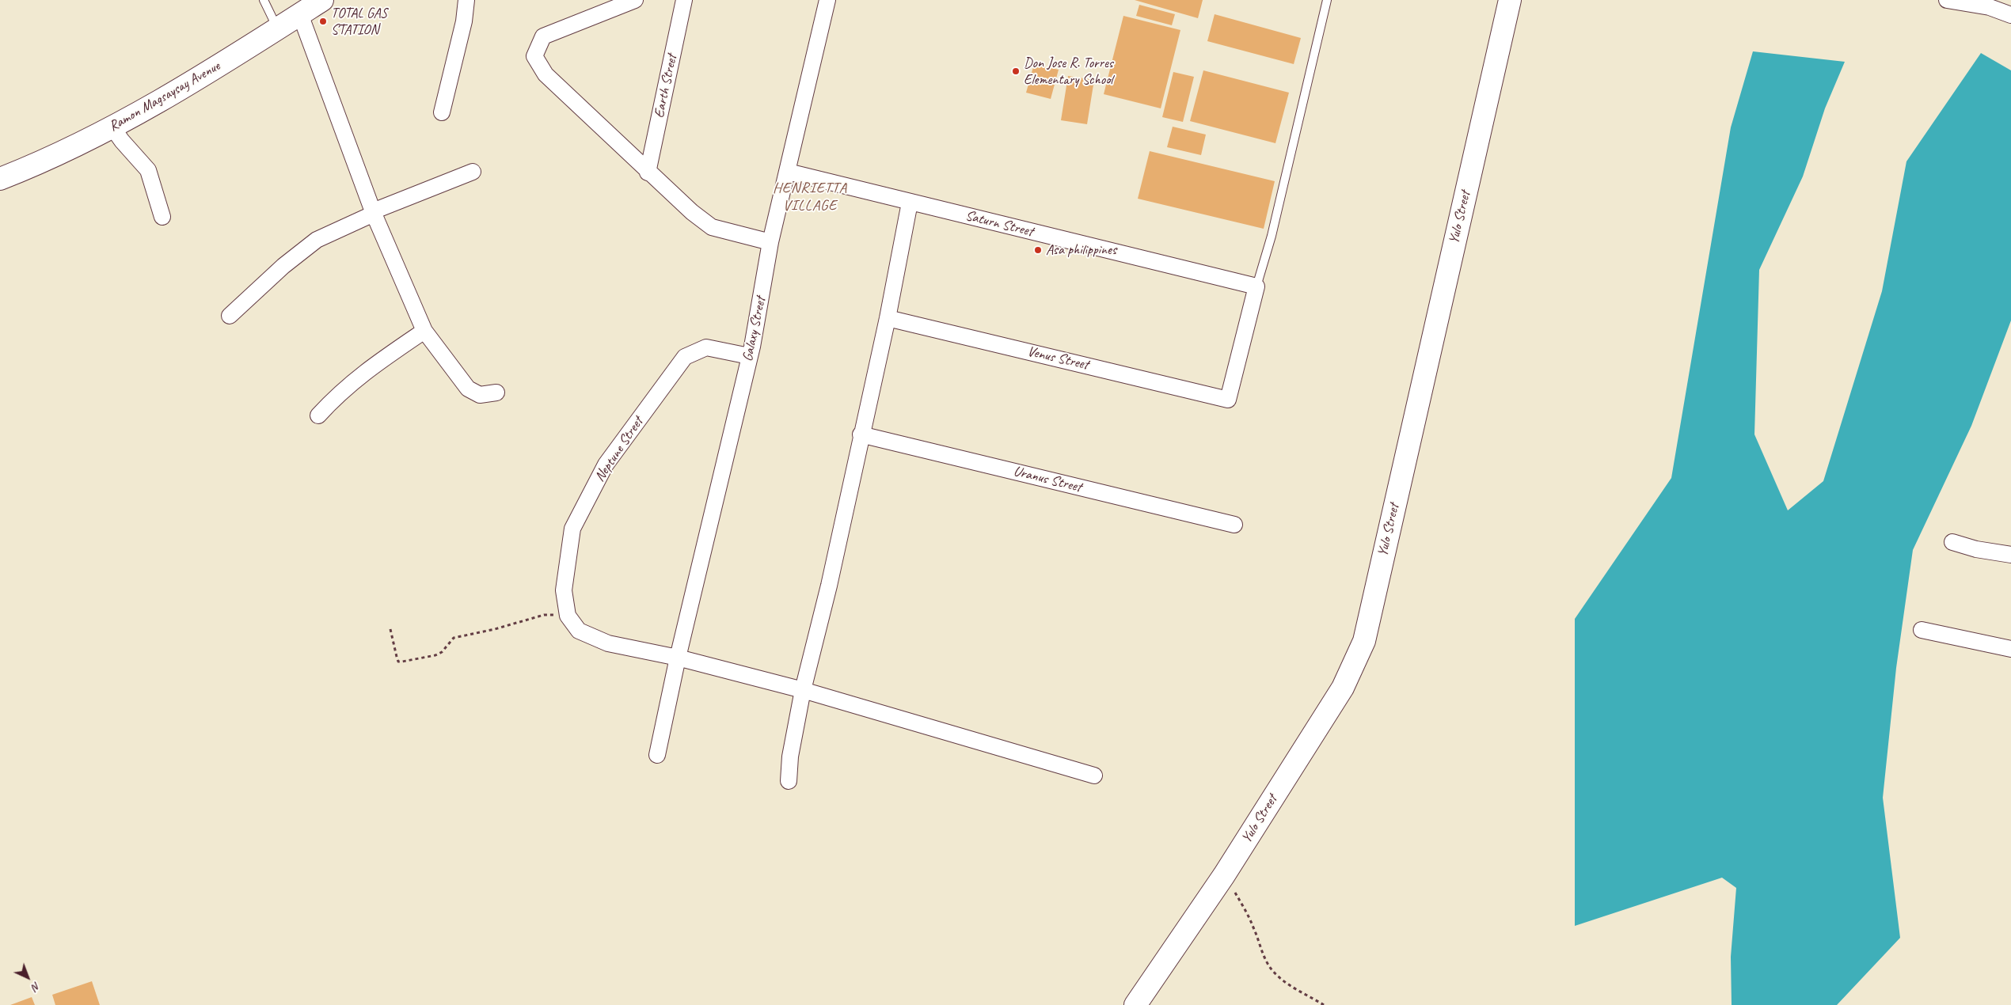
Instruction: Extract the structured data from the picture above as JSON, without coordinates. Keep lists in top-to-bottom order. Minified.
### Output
{"streets":{"street":["Earth Street","Ramon Magsaysay Avenue","Yulo Street","Saturn Street","Galaxy Street","Venus Street","Neptune Street","Uranus Street"]},"crossings":[["Saturn Street","Galaxy Street"],["Saturn Street","Venus Street"],["Galaxy Street","Neptune Street"]],"districts":["HENRIETTA VILLAGE"],"places":["TOTAL GAS STATION","Don Jose R. Torres Elementary School","Asa philippines"],"north":"bottom right"}
